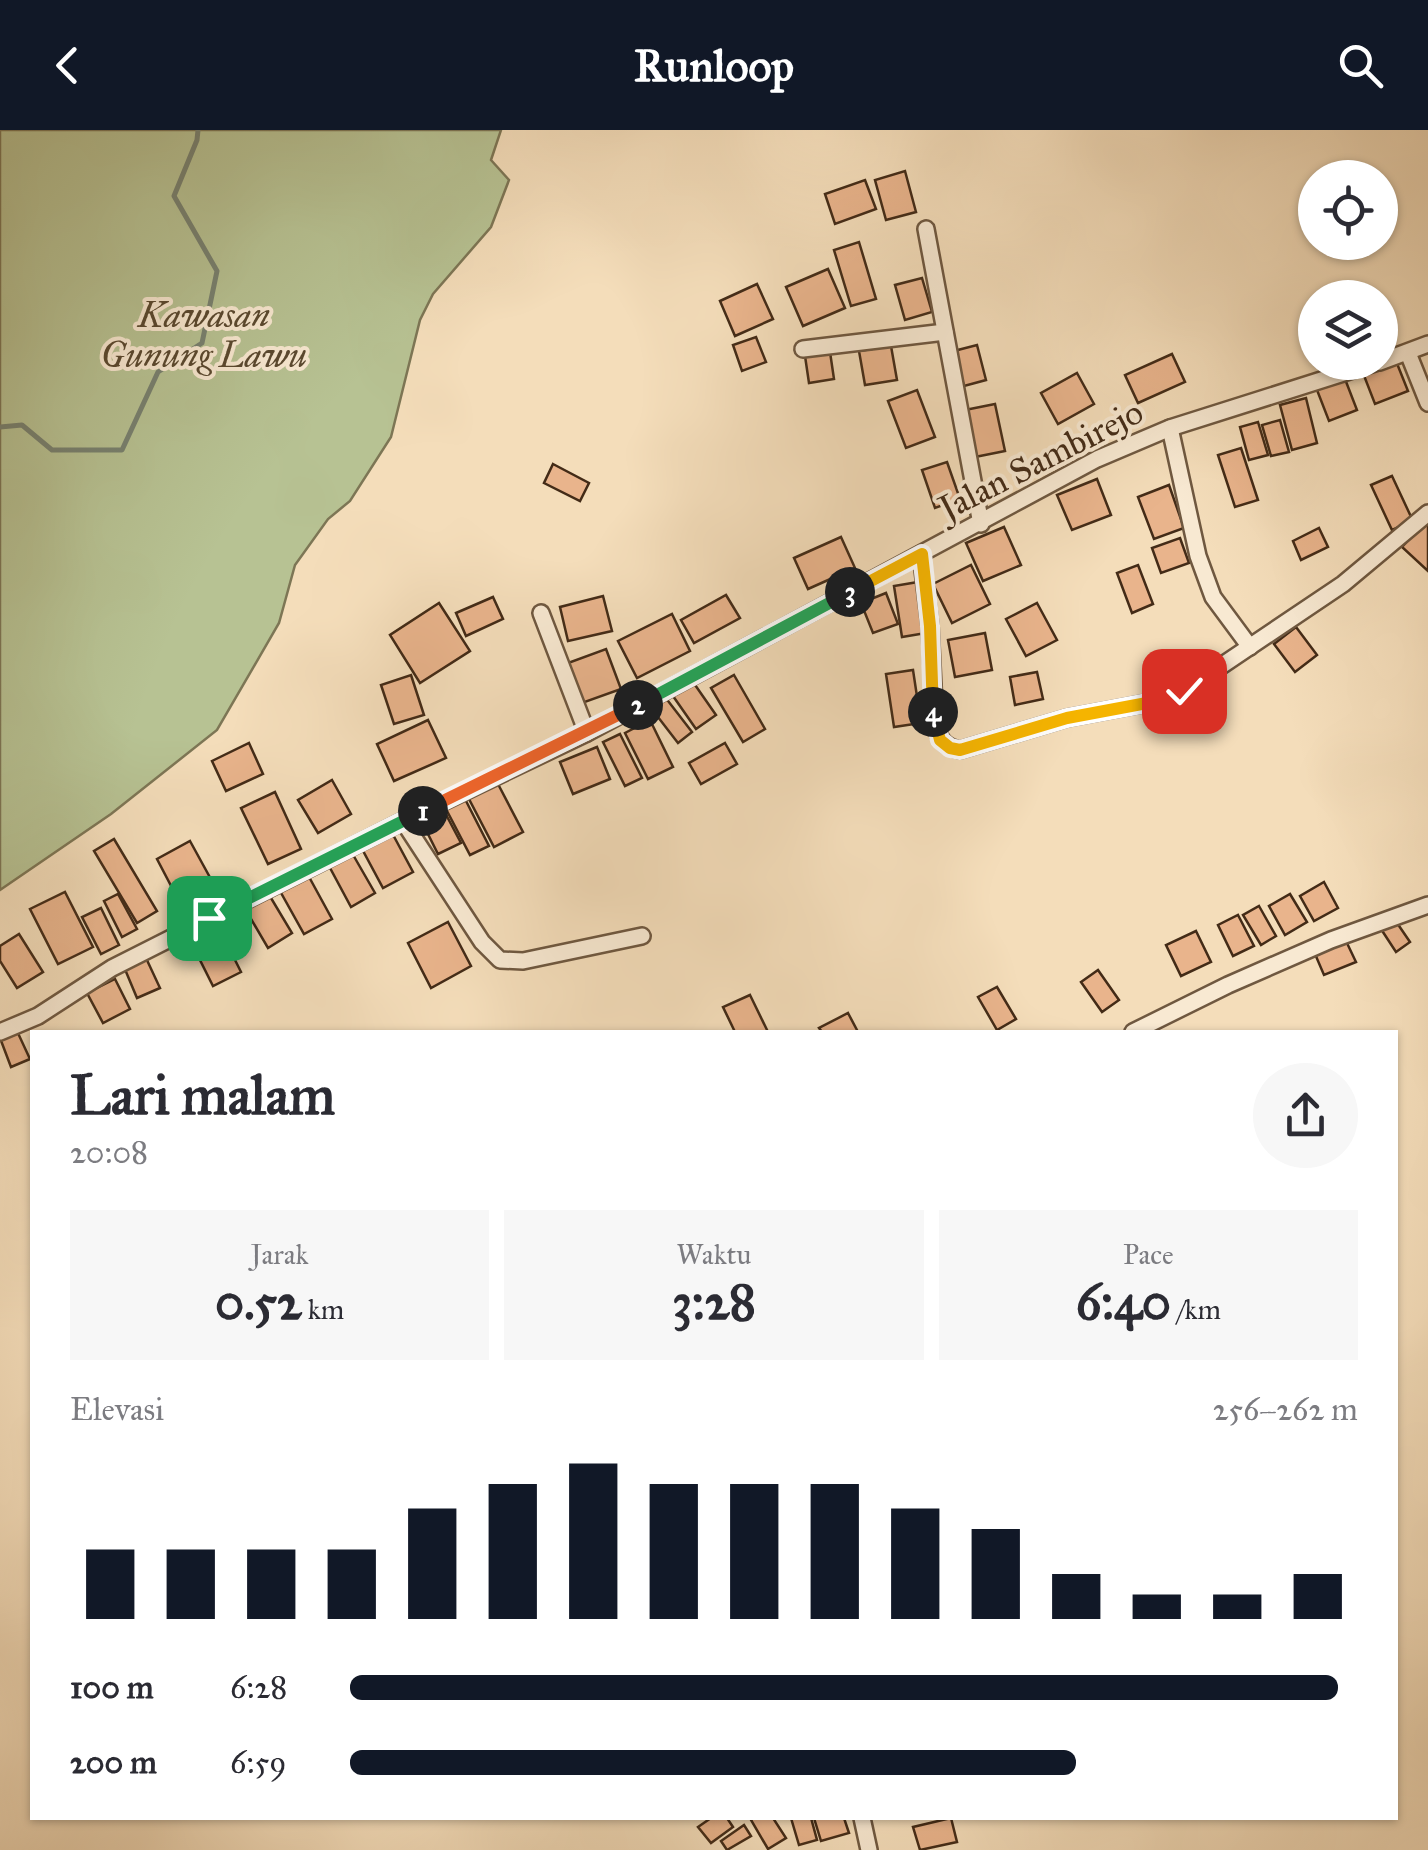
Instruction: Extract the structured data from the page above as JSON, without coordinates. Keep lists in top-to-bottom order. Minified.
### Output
{"streets":{"street":["Jalan Sambirejo"]},"parks":["Kawasan Gunung Lawu"],"page":{"header":"Runloop","pins":["3","2","4","1"],"heading":["Lari malam","20:08"],"stats":[["Jarak","0.52 km"],["Waktu","3:28"],["Pace","6:40 /km"]],"chart":["Elevasi","256–262 m"],"list":[{"name":"100 m","note":"6:28"},{"name":"200 m","note":"6:59"}]}}
